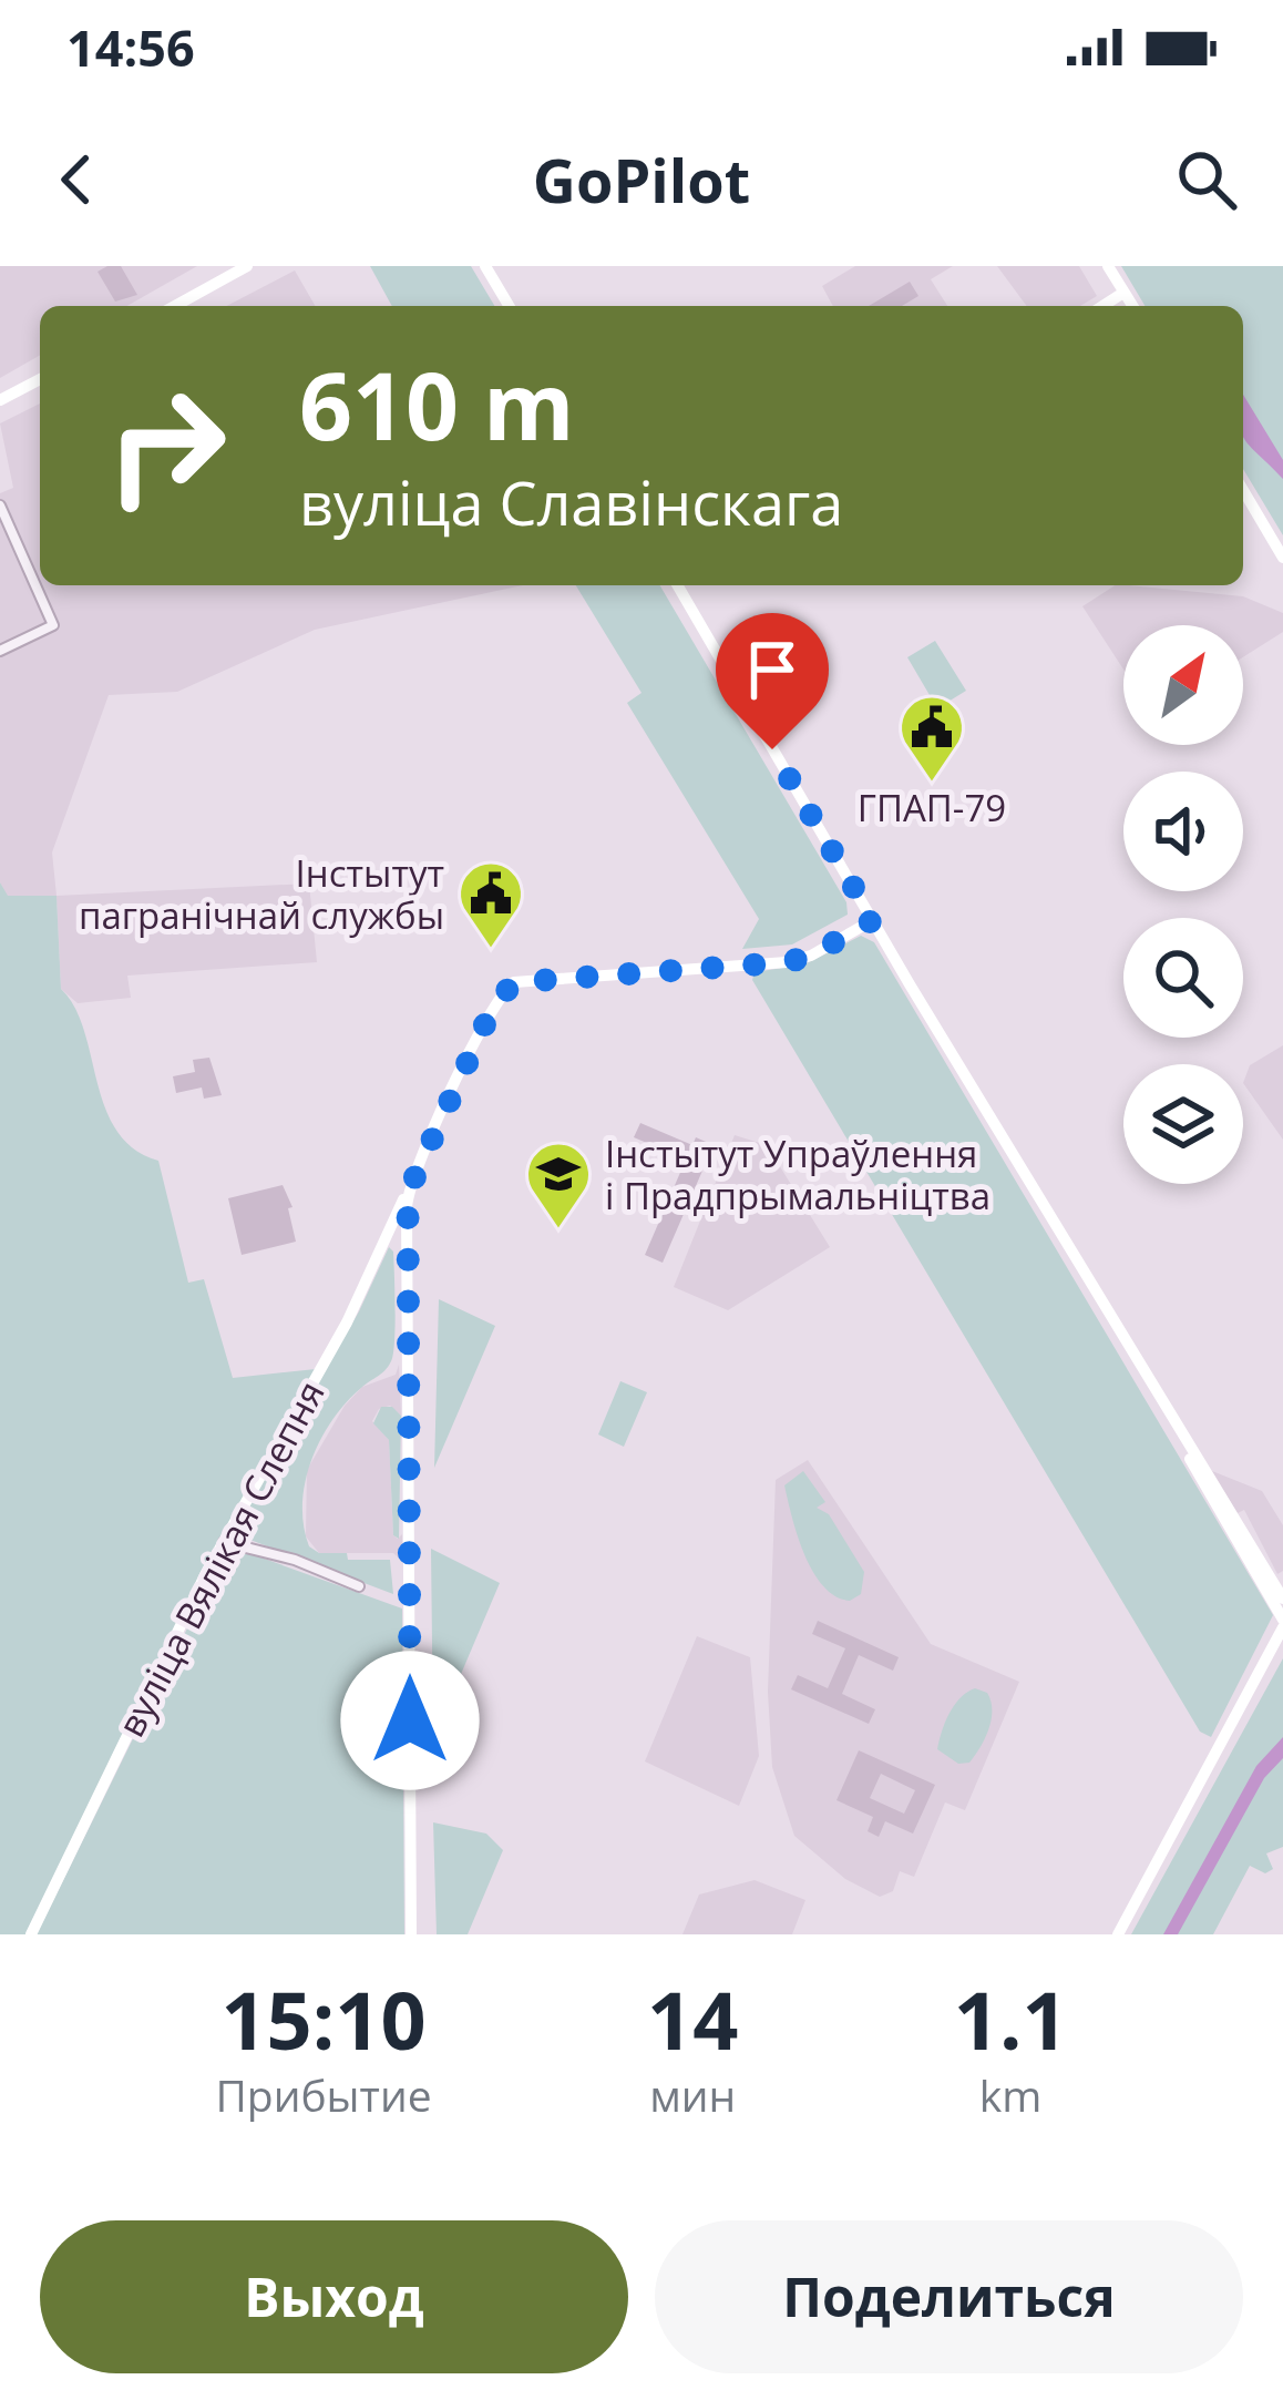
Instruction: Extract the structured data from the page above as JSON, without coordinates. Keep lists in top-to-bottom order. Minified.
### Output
{"streets":{"street":["вуліца Вялікая Слепня"]},"places":{"public building":["ГПАП-79","Інстытут пагранічнай службы"],"school or university":["Інстытут Упраўлення і Прадпрымальніцтва"]},"north":"top right","page":{"status":"14:56","header":"GoPilot","turn":["610 m","вуліца Славінскага"],"eta":["15:10","Прибытие","14","мин","1.1","km"],"buttons":["Выход","Поделиться"]}}
